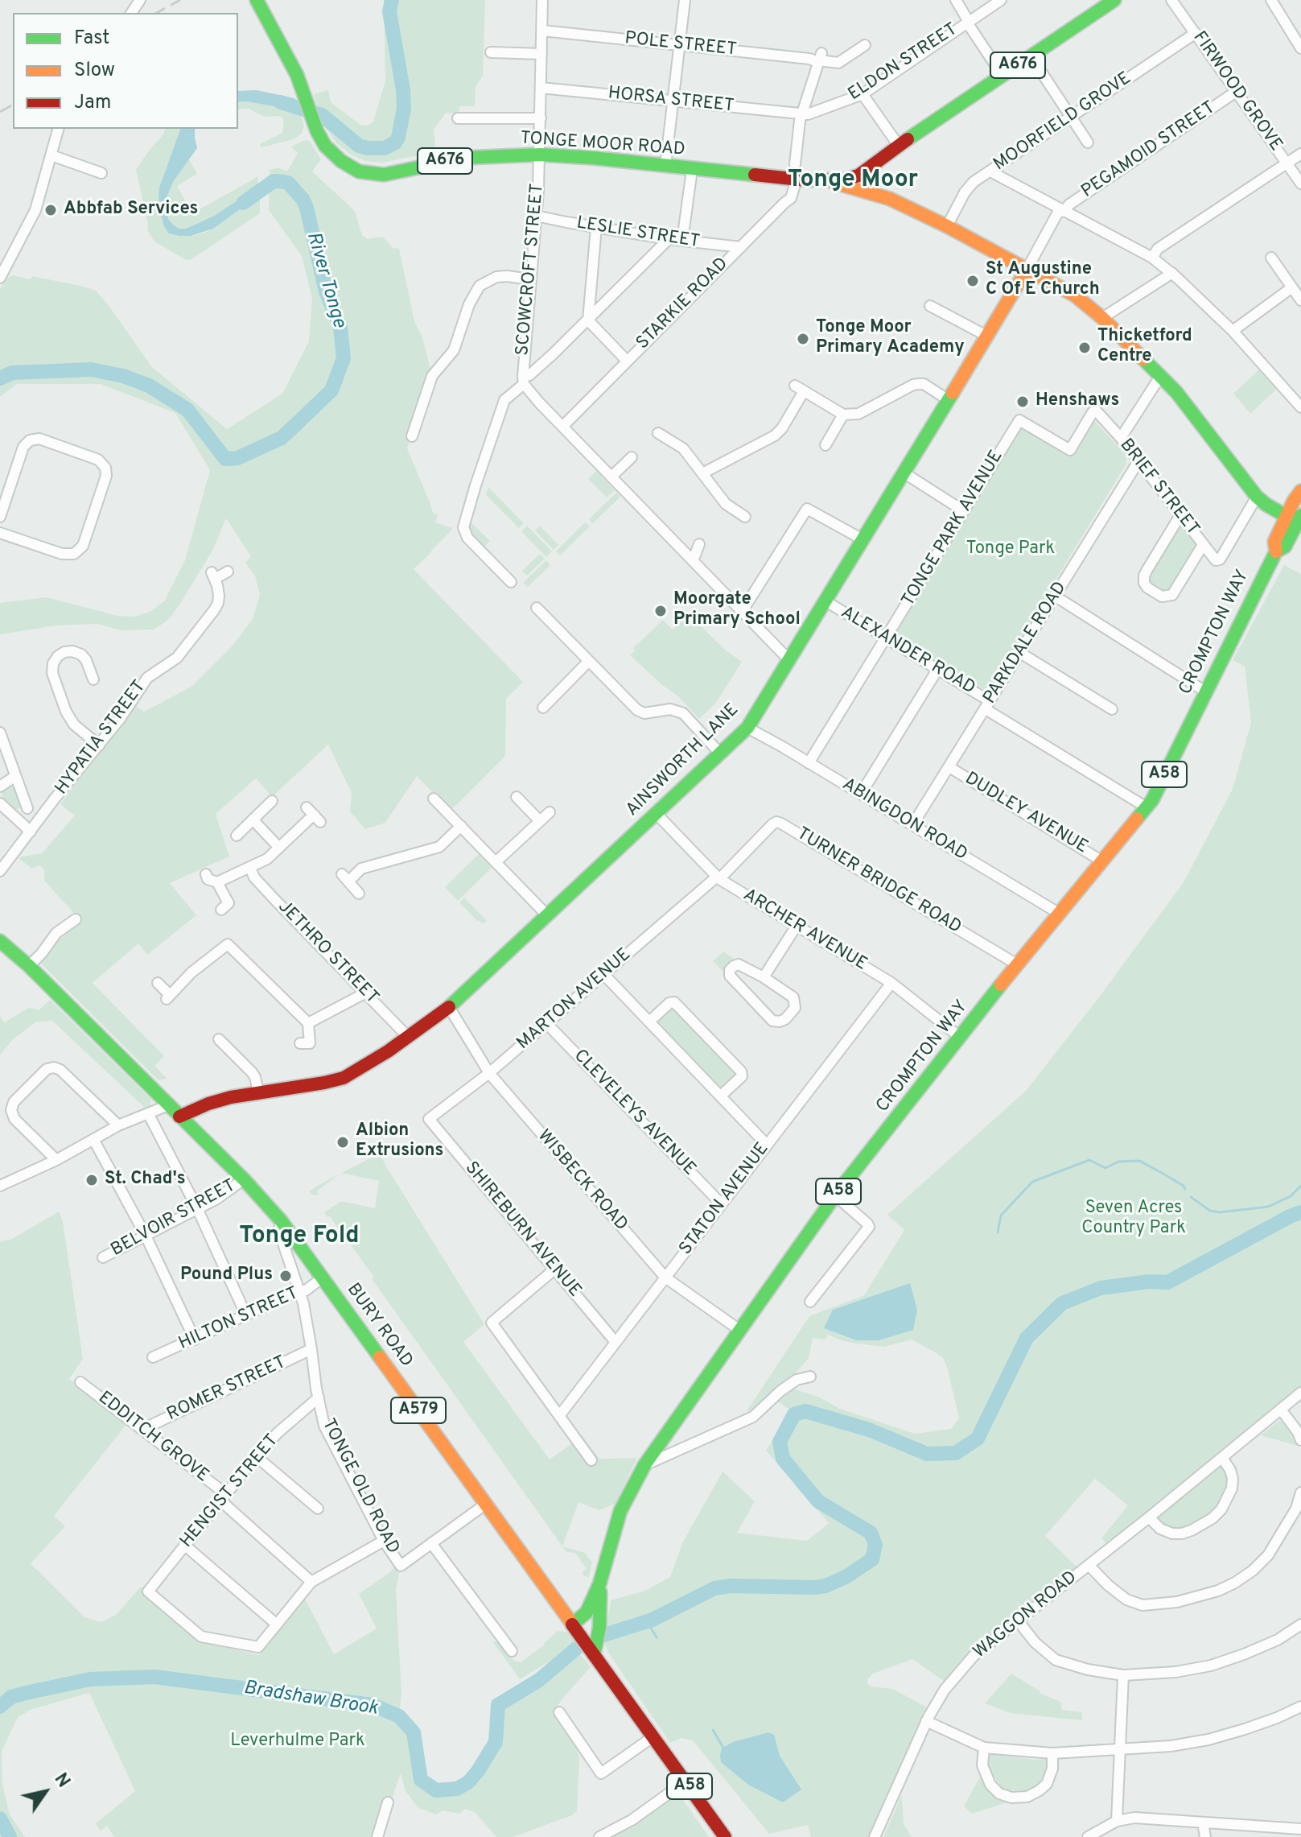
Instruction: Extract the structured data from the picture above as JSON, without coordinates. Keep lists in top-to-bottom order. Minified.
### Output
{"streets":{"main road":["A676","TONGE MOOR ROAD","CROMPTON WAY","AINSWORTH LANE","A58","BURY ROAD","A579"],"street":["POLE STREET","ELDON STREET","FIRWOOD GROVE","HORSA STREET","MOORFIELD GROVE","PEGAMOID STREET","LESLIE STREET","SCOWCROFT STREET","STARKIE ROAD","BRIEF STREET","TONGE PARK AVENUE","PARKDALE ROAD","ALEXANDER ROAD","HYPATIA STREET","DUDLEY AVENUE","ABINGDON ROAD","TURNER BRIDGE ROAD","ARCHER AVENUE","JETHRO STREET","MARTON AVENUE","CLEVELEYS AVENUE","WISBECK ROAD","STATON AVENUE","BELVOIR STREET","SHIREBURN AVENUE","HILTON STREET","ROMER STREET","EDDITCH GROVE","TONGE OLD ROAD","HENGIST STREET","WAGGON ROAD"]},"crossings":[["POLE STREET","SCOWCROFT STREET"],["ELDON STREET","HORSA STREET"],["FIRWOOD GROVE","MOORFIELD GROVE"],["FIRWOOD GROVE","PEGAMOID STREET"],["HORSA STREET","SCOWCROFT STREET"],["TONGE MOOR ROAD","SCOWCROFT STREET"],["TONGE MOOR ROAD","STARKIE ROAD"],["PEGAMOID STREET","AINSWORTH LANE"],["LESLIE STREET","SCOWCROFT STREET"],["LESLIE STREET","STARKIE ROAD"],["BRIEF STREET","TONGE PARK AVENUE"],["BRIEF STREET","PARKDALE ROAD"],["TONGE PARK AVENUE","ALEXANDER ROAD"],["TONGE PARK AVENUE","ABINGDON ROAD"],["CROMPTON WAY","ALEXANDER ROAD"],["CROMPTON WAY","DUDLEY AVENUE"],["CROMPTON WAY","ABINGDON ROAD"],["CROMPTON WAY","TURNER BRIDGE ROAD"],["CROMPTON WAY","ARCHER AVENUE"],["CROMPTON WAY","WISBECK ROAD"],["CROMPTON WAY","BURY ROAD"],["PARKDALE ROAD","ALEXANDER ROAD"],["PARKDALE ROAD","DUDLEY AVENUE"],["PARKDALE ROAD","ABINGDON ROAD"],["ALEXANDER ROAD","AINSWORTH LANE"],["AINSWORTH LANE","ABINGDON ROAD"],["AINSWORTH LANE","ARCHER AVENUE"],["AINSWORTH LANE","JETHRO STREET"],["AINSWORTH LANE","WISBECK ROAD"],["AINSWORTH LANE","BURY ROAD"],["TURNER BRIDGE ROAD","ARCHER AVENUE"],["TURNER BRIDGE ROAD","MARTON AVENUE"],["ARCHER AVENUE","MARTON AVENUE"],["ARCHER AVENUE","STATON AVENUE"],["MARTON AVENUE","CLEVELEYS AVENUE"],["MARTON AVENUE","WISBECK ROAD"],["MARTON AVENUE","SHIREBURN AVENUE"],["CLEVELEYS AVENUE","STATON AVENUE"],["WISBECK ROAD","STATON AVENUE"],["STATON AVENUE","SHIREBURN AVENUE"],["BELVOIR STREET","BURY ROAD"],["HILTON STREET","BURY ROAD"],["HILTON STREET","TONGE OLD ROAD"],["BURY ROAD","TONGE OLD ROAD"],["ROMER STREET","EDDITCH GROVE"],["ROMER STREET","TONGE OLD ROAD"],["EDDITCH GROVE","HENGIST STREET"],["TONGE OLD ROAD","HENGIST STREET"]],"districts":["Tonge Moor","Tonge Fold"],"water":["River Tonge","Bradshaw Brook"],"parks":["Tonge Park","Seven Acres Country Park","Leverhulme Park"],"places":["Abbfab Services","St Augustine C Of E Church","Tonge Moor Primary Academy","Thicketford Centre","Henshaws","Moorgate Primary School","Albion Extrusions","St. Chad's","Pound Plus"],"legend":["Fast","Slow","Jam"],"north":"top right"}
